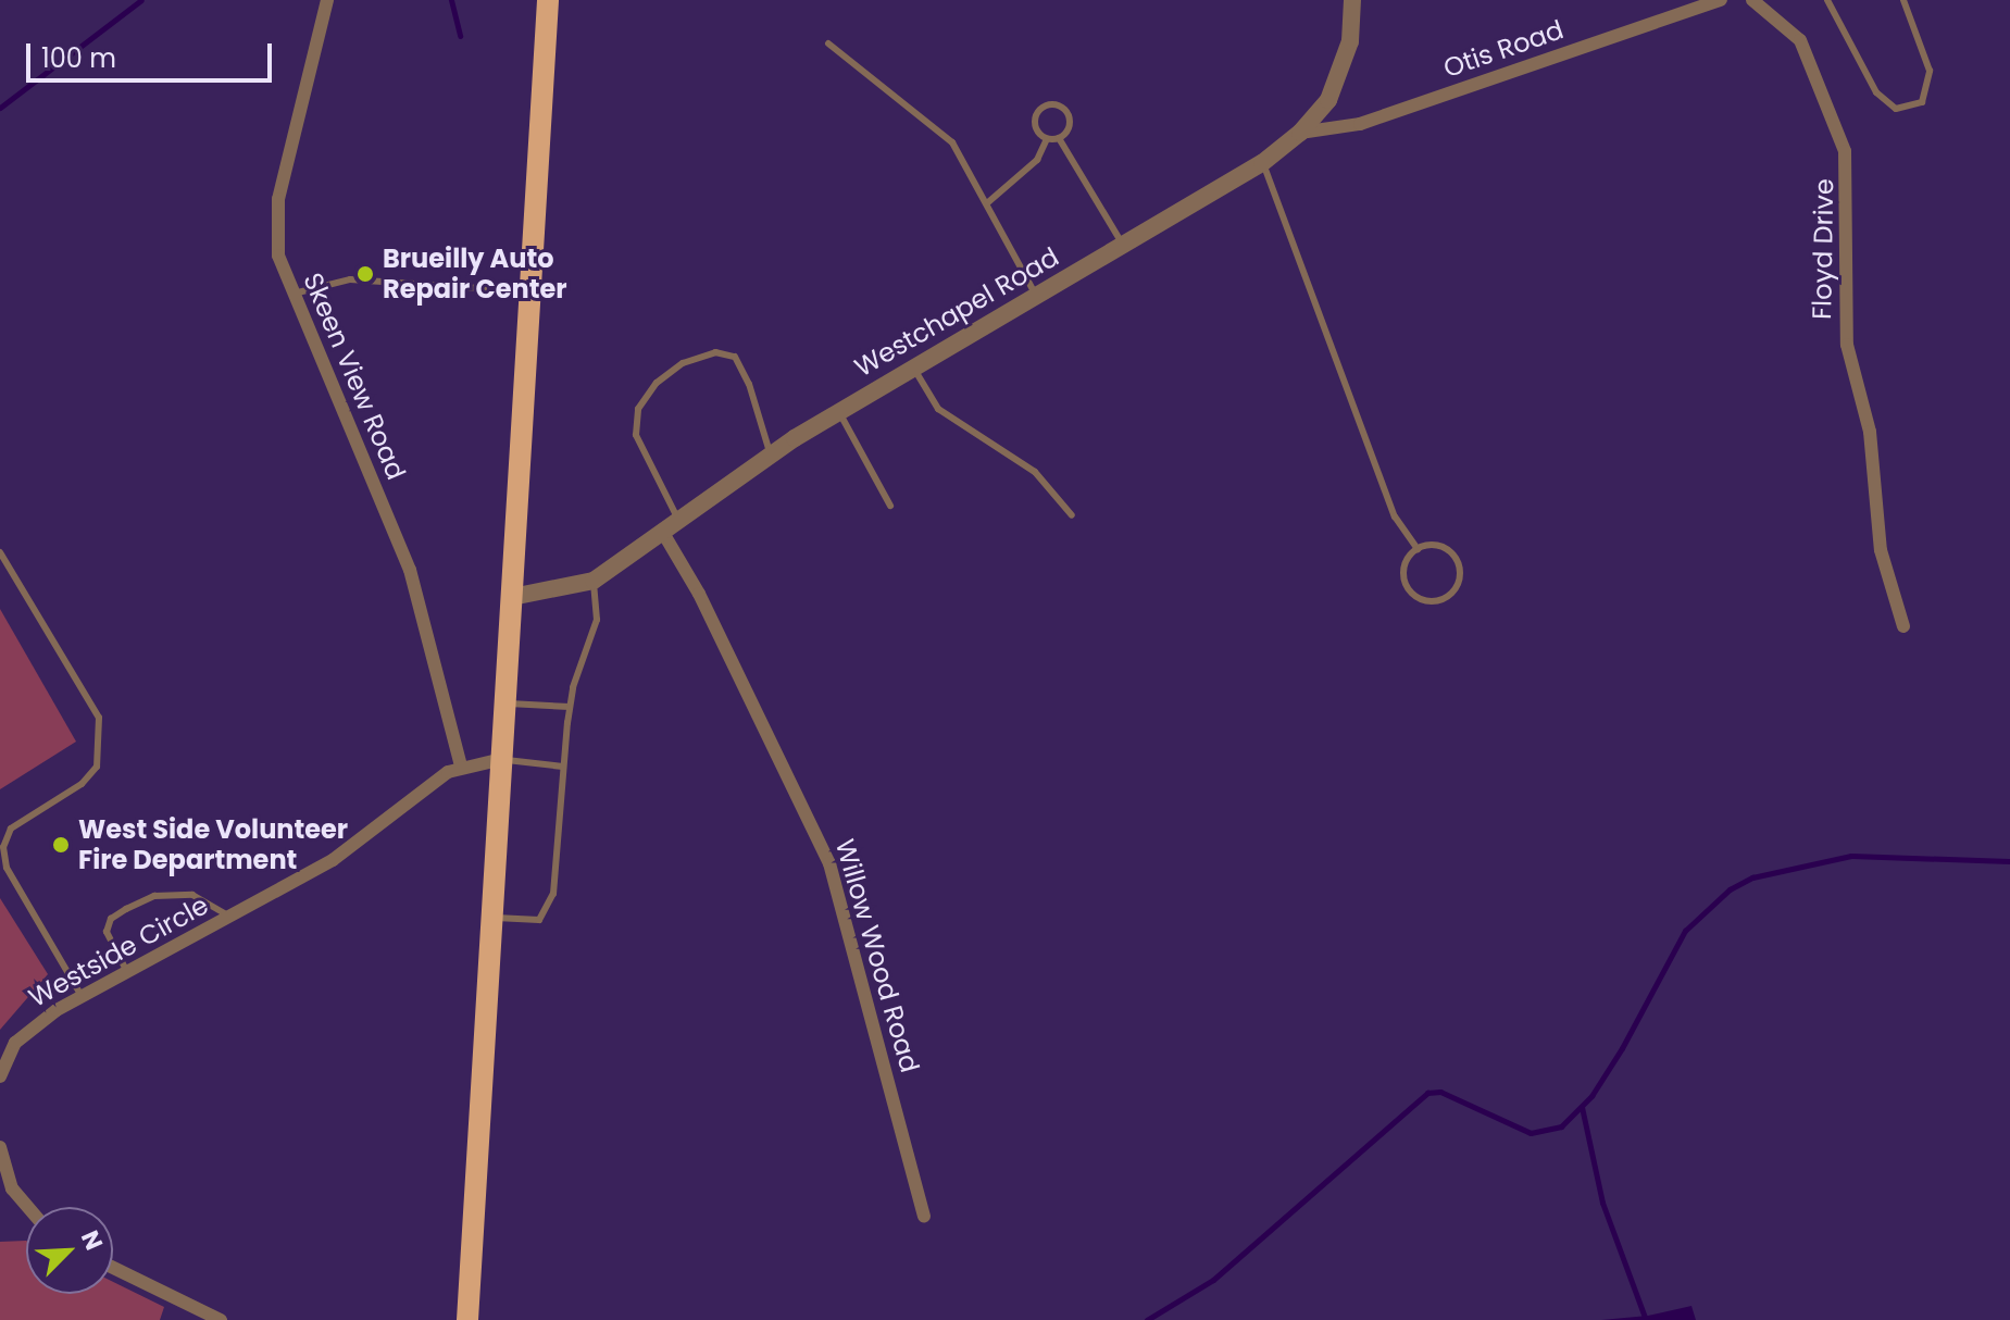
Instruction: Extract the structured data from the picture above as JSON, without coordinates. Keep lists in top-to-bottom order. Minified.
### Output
{"streets":{"street":["Otis Road","Floyd Drive","Westchapel Road","Skeen View Road","Westside Circle","Willow Wood Road"]},"crossings":[["Otis Road","Westchapel Road"],["Westchapel Road","Willow Wood Road"],["Skeen View Road","Westside Circle"]],"places":["Brueilly Auto Repair Center","West Side Volunteer Fire Department"],"scale_bar":"100 m","north":"top right"}
